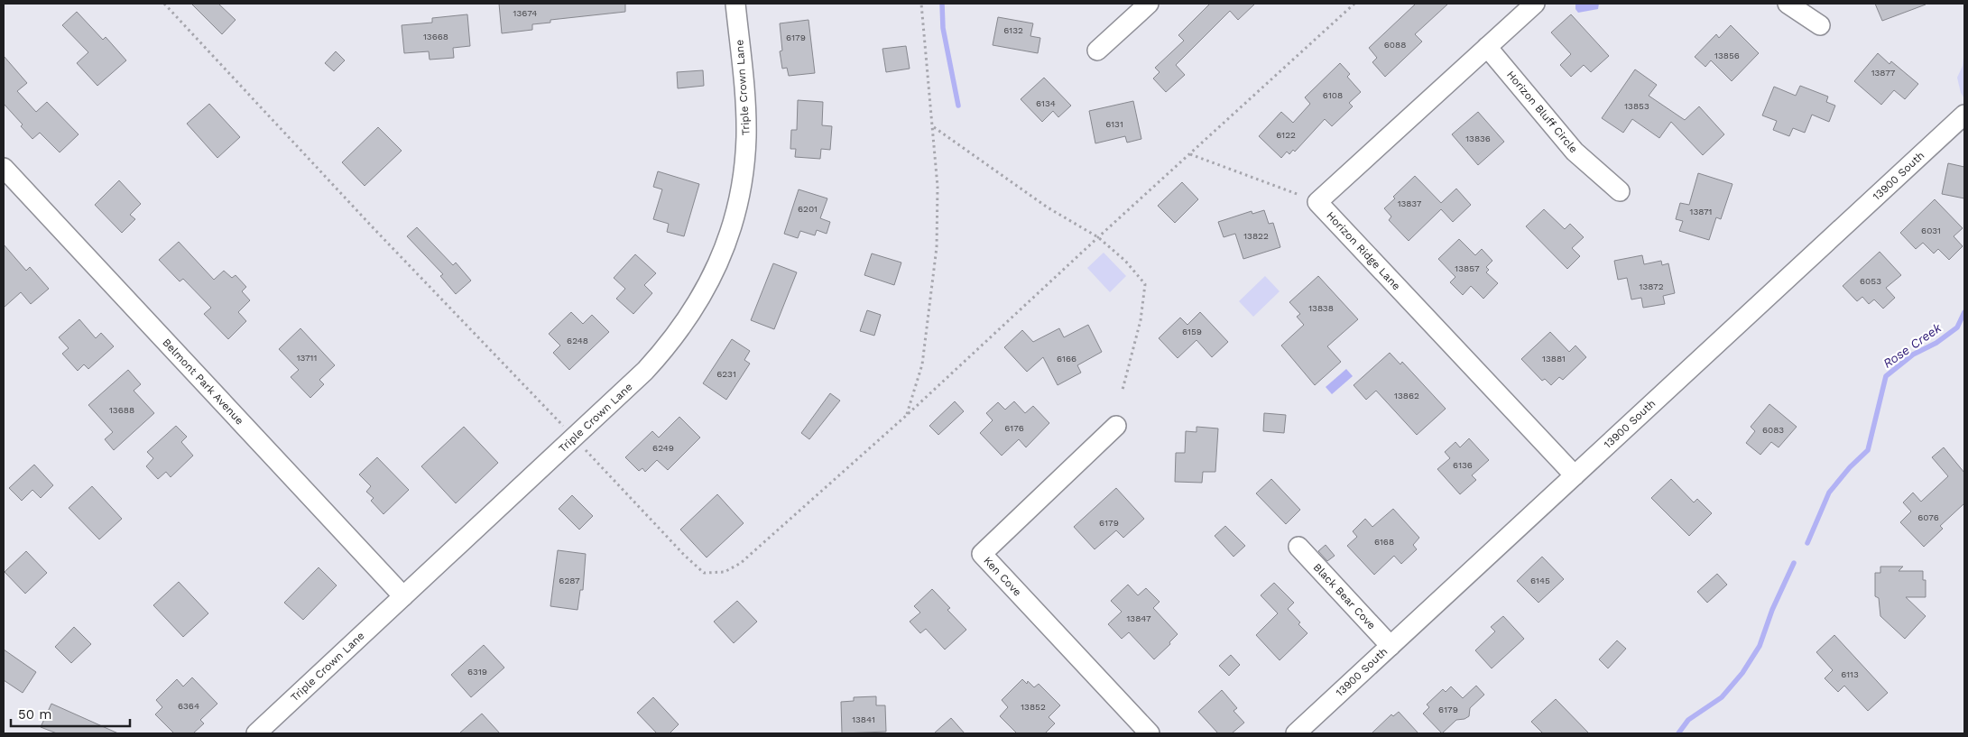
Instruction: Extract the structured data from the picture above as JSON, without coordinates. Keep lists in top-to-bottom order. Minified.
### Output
{"streets":{"street":["Triple Crown Lane","Horizon Bluff Circle","13900 South","Horizon Ridge Lane","Belmont Park Avenue","Ken Cove","Black Bear Cove"]},"crossings":[["Triple Crown Lane","Belmont Park Avenue"],["Horizon Bluff Circle","Horizon Ridge Lane"],["13900 South","Horizon Ridge Lane"],["13900 South","Black Bear Cove"]],"water":["Rose Creek"],"house_numbers":["13674","6132","13668","6179","6088","13856","13877","6108","6134","13853","6131","6122","13836","13837","6201","13871","6031","13822","13857","6053","13872","13838","6159","6248","13711","6166","13881","6231","13862","13688","6176","6083","6249","6136","6076","6179","6168","6287","6145","13847","6319","6113","6364","13852","6179","13841"],"scale_bar":"50 m"}
